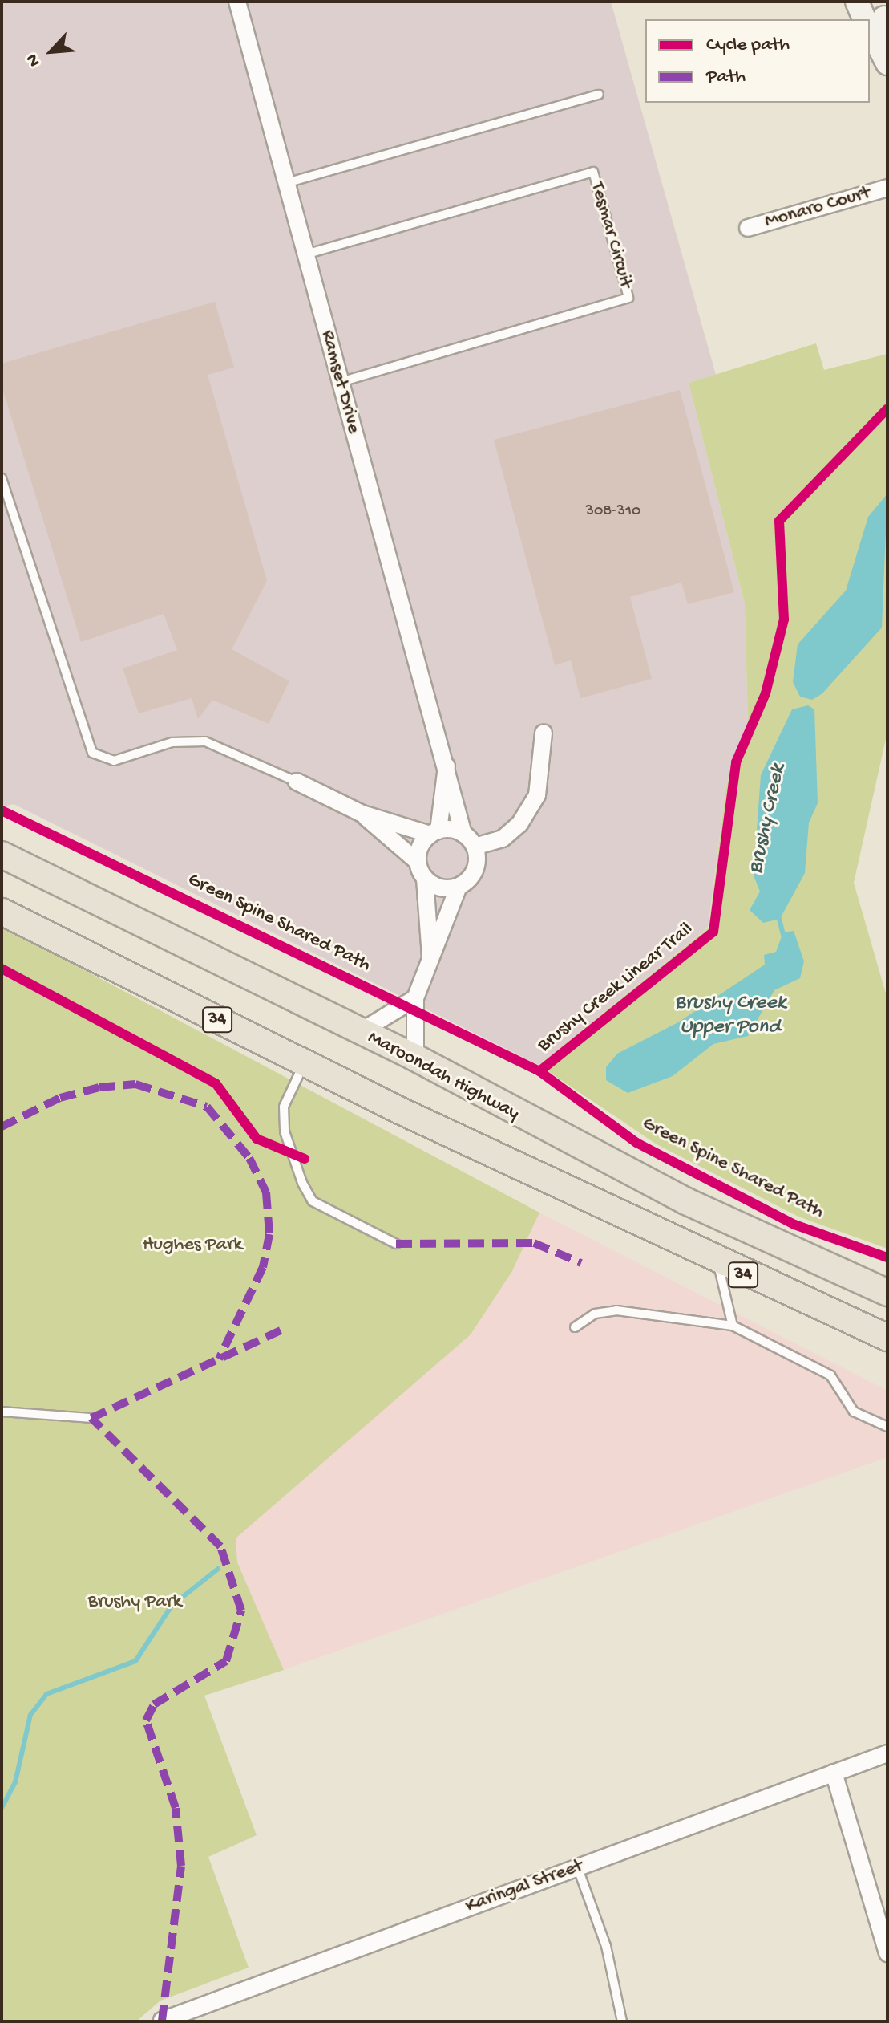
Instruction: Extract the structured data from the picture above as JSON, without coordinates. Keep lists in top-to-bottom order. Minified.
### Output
{"streets":{"highway":["34","Maroondah Highway"],"street":["Monaro Court","Ramset Drive","Karingal Street"],"lane":["Tesmar Circuit"],"cycle path":["Green Spine Shared Path","Brushy Creek Linear Trail"]},"crossings":[["Tesmar Circuit","Ramset Drive"]],"water":["Brushy Creek","Brushy Creek Upper Pond"],"parks":["Hughes Park","Brushy Park"],"house_numbers":["308-310"],"legend":["Cycle path","Path"],"north":"bottom left"}
